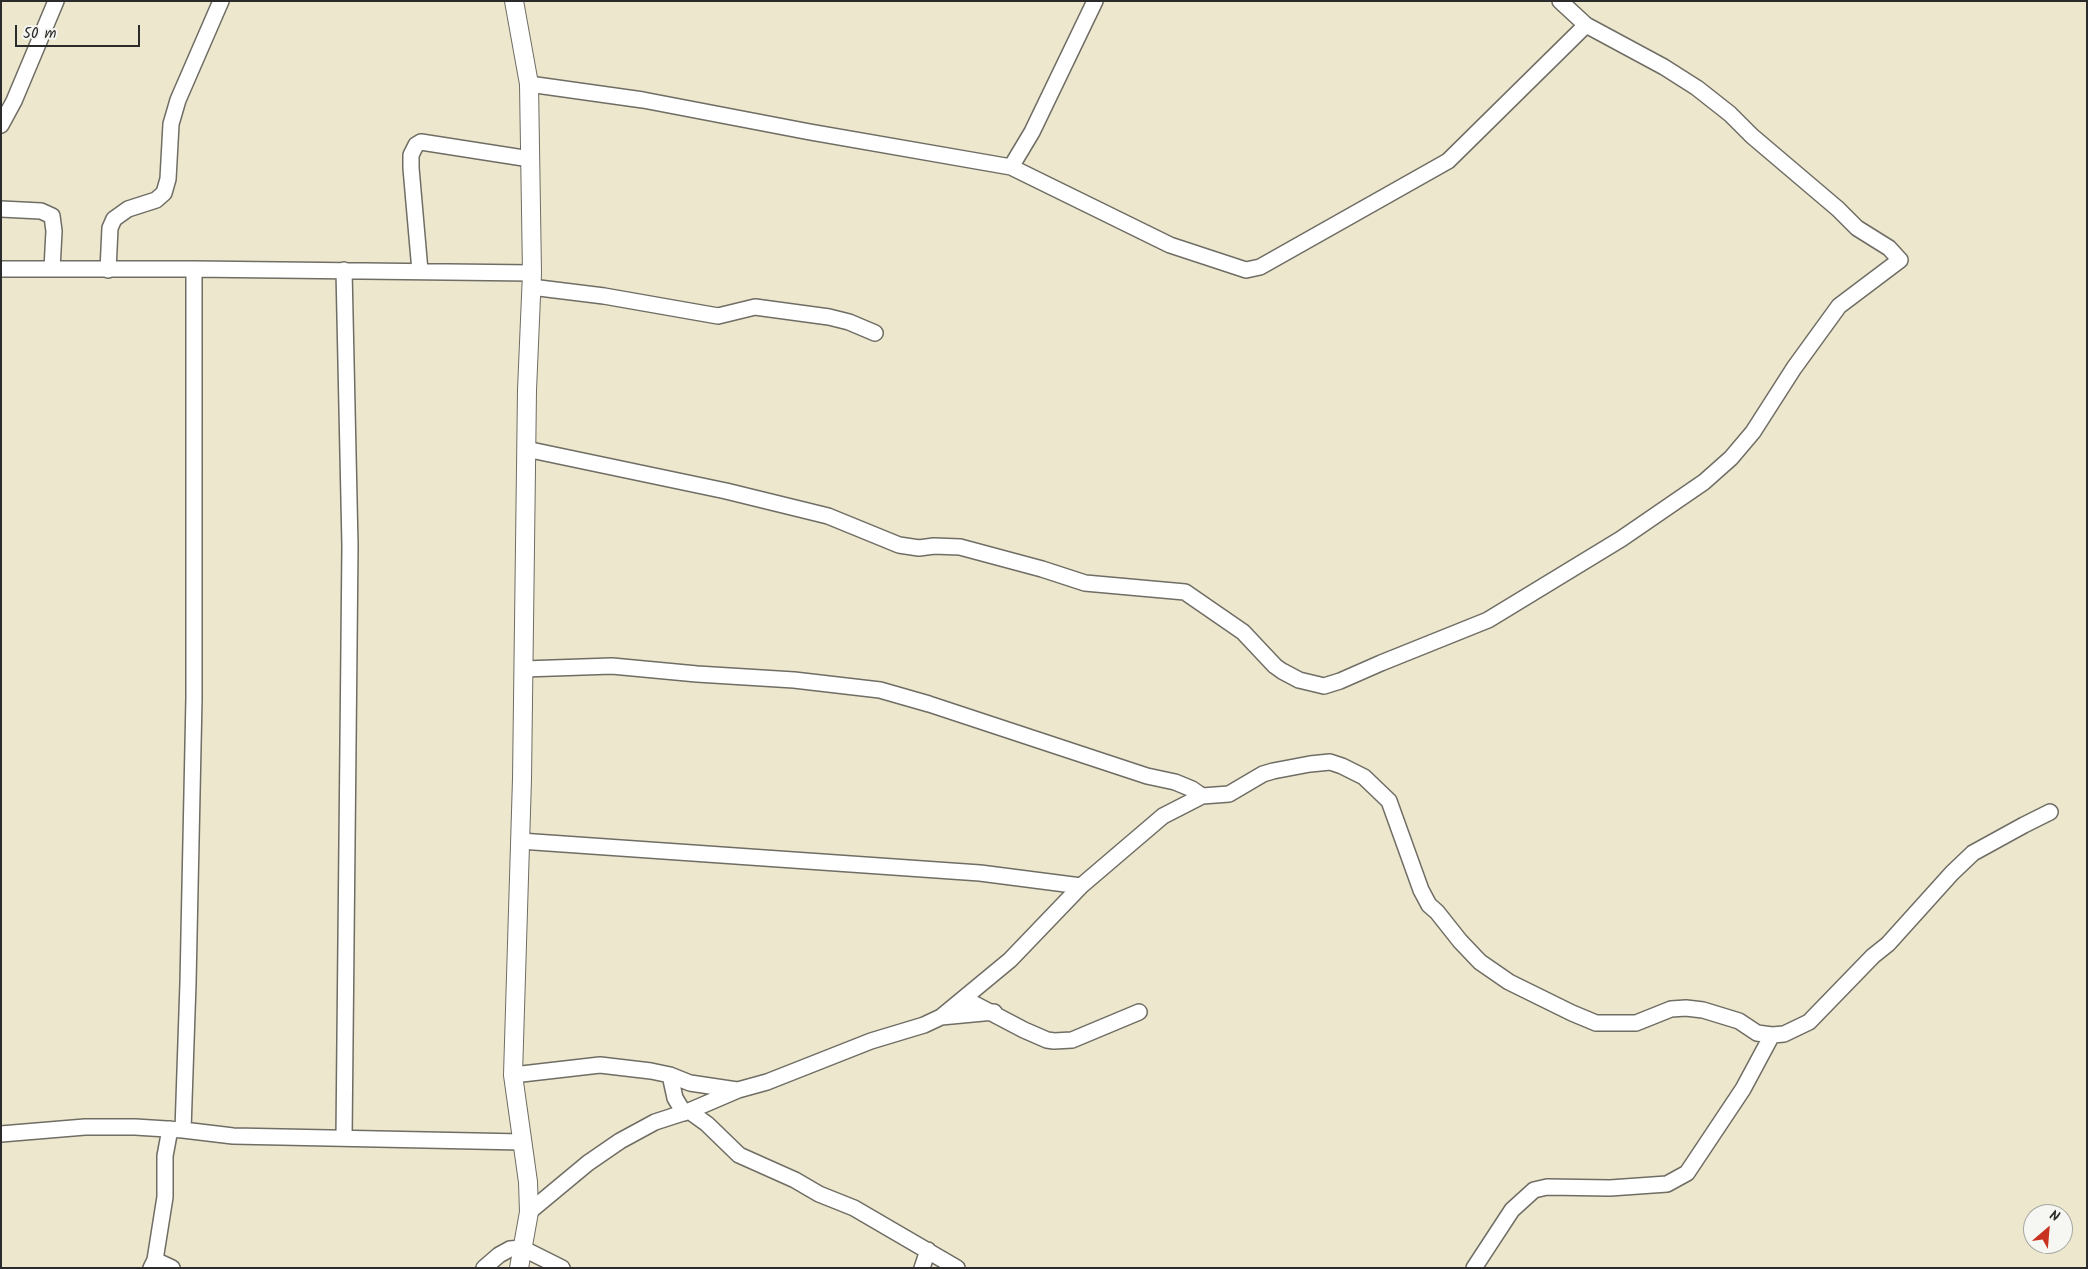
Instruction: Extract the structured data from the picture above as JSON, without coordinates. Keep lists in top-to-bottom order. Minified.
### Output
{"scale_bar":"50 m","north":"top right"}
